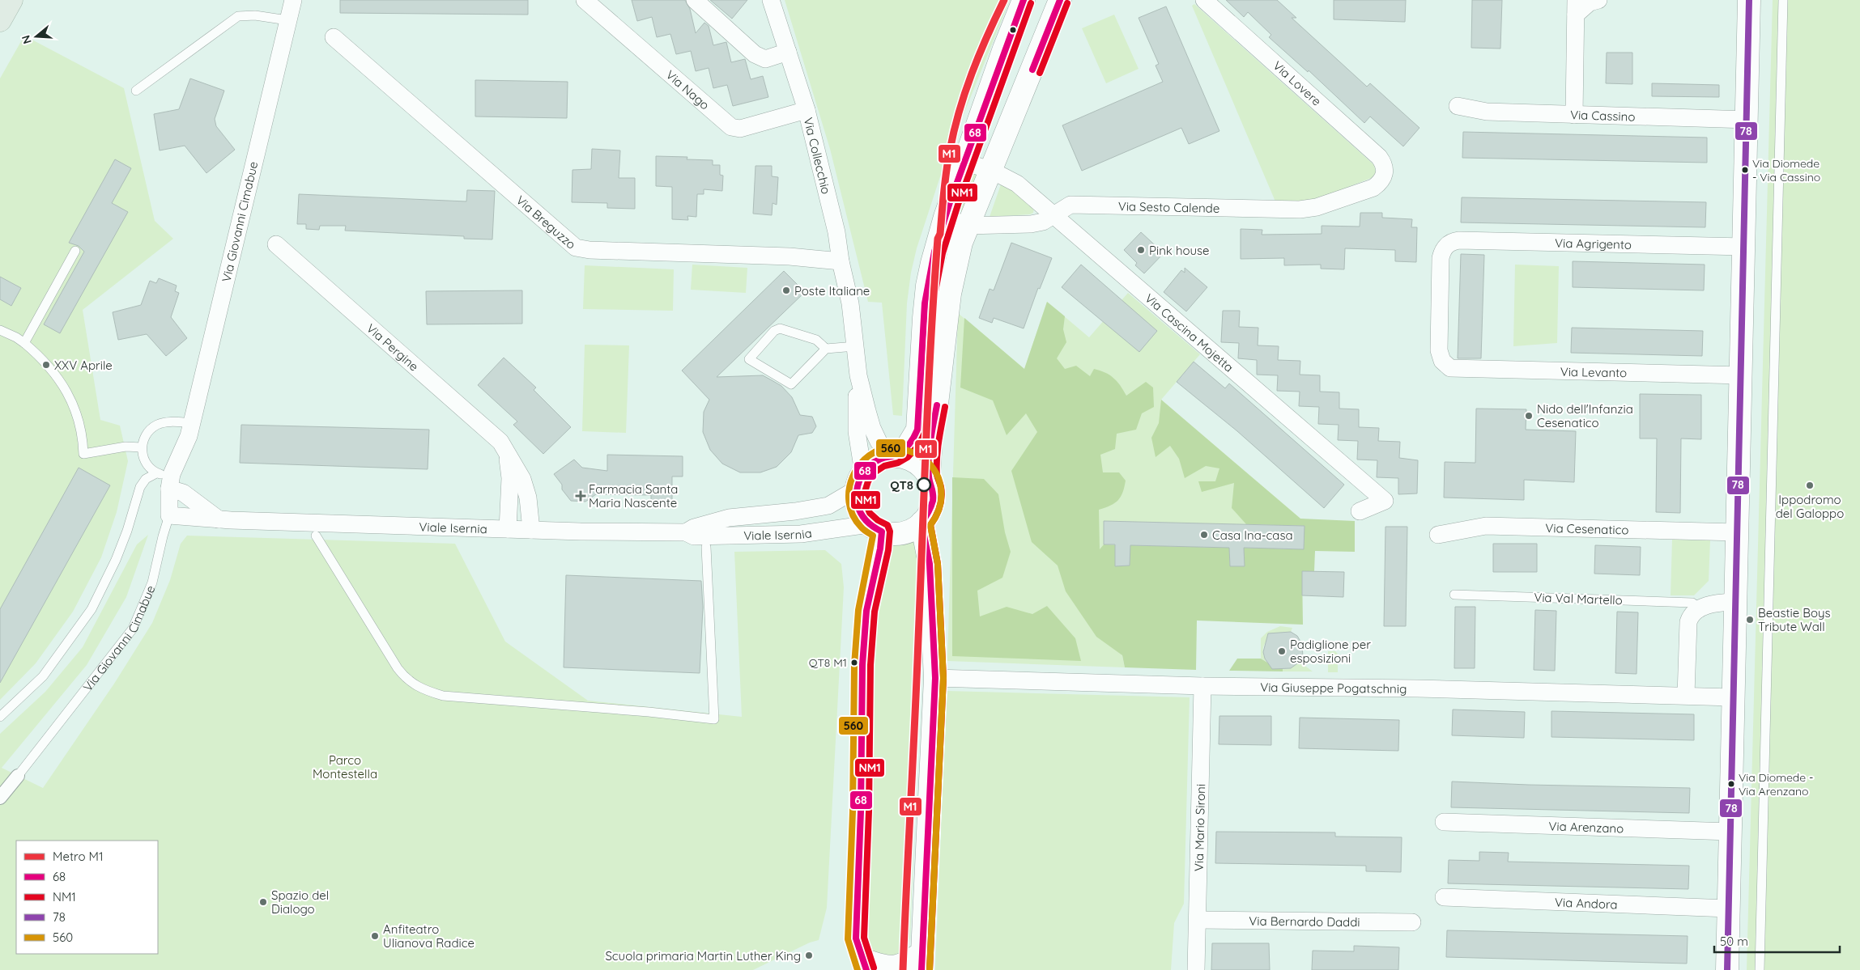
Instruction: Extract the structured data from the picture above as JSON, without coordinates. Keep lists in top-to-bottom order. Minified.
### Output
{"streets":{"street":["Via Lovere","Via Nago","Via Cassino","Via Collecchio","Via Sesto Calende","Via Breguzzo","Via Giovanni Cimabue","Via Agrigento","Via Cascina Mojetta","Via Pergine","Via Levanto","Viale Isernia","Via Cesenatico","Via Giuseppe Pogatschnig","Via Arenzano","Via Mario Sironi","Via Andora","Via Bernardo Daddi"],"lane":["Via Val Martello"]},"crossings":[["Via Lovere","Via Sesto Calende"],["Via Nago","Via Collecchio"],["Via Collecchio","Via Breguzzo"],["Via Sesto Calende","Via Cascina Mojetta"],["Via Giovanni Cimabue","Viale Isernia"],["Via Agrigento","Via Levanto"],["Via Pergine","Viale Isernia"],["Via Giuseppe Pogatschnig","Via Mario Sironi"],["Via Mario Sironi","Via Bernardo Daddi"]],"parks":["Parco Montestella"],"places":{"other":["Via Diomede - Via Cassino","Pink house","Poste Italiane","XXV Aprile","Nido dell'Infanzia Cesenatico","QT8","Ippodromo del Galoppo","Casa Ina-casa","Beastie Boys Tribute Wall","Padiglione per esposizioni","QT8 M1","Via Diomede - Via Arenzano","Spazio del Dialogo","Anfiteatro Ulianova Radice","Scuola primaria Martin Luther King"],"health":["Farmacia Santa Maria Nascente"]},"lines":["metro line M1","transit line 68","transit line 78","transit line NM1","transit line 560"],"legend":["Metro M1","68","NM1","78","560"],"scale_bar":"50 m","north":"left"}
